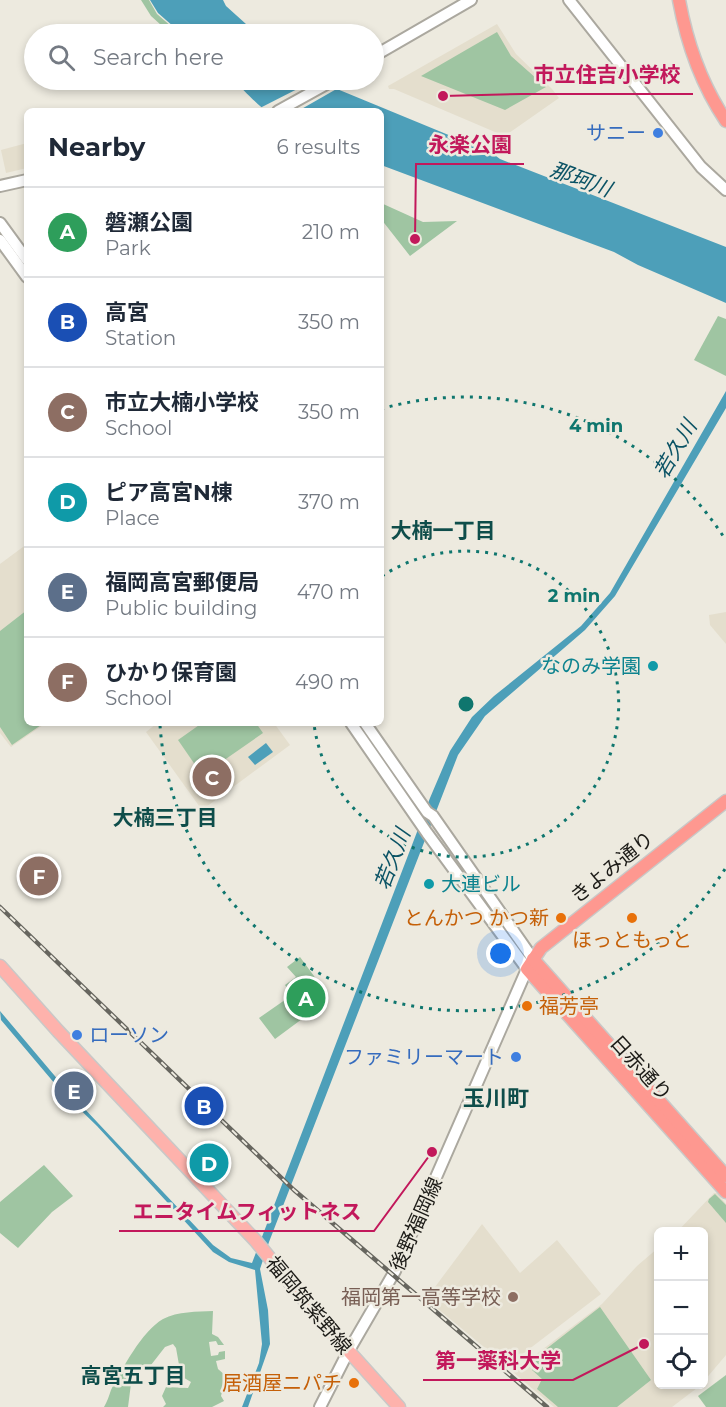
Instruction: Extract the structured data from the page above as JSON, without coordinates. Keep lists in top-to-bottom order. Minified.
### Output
{"streets":{"highway":["きよみ通り","日赤通り"],"main road":["後野福岡線","福岡筑紫野線"]},"crossings":[["きよみ通り","日赤通り"],["きよみ通り","後野福岡線"],["日赤通り","後野福岡線"],["後野福岡線","福岡筑紫野線"]],"districts":["大楠一丁目","大楠三丁目","玉川町","高宮五丁目"],"water":["那珂川","若久川"],"places":["市立住吉小学校","サニー","永楽公園","なのみ学園","大連ビル","とんかつ かつ新","ほっともっと","福芳亭","ローソン","ファミリーマート","エニタイムフィットネス","福岡第一高等学校","第一薬科大学","居酒屋ニパチ"],"page":{"search":"Search here","heading":["Nearby","6 results"],"list":[{"mark":"A","name":"磐瀬公園","note":"Park","value":"210 m"},{"mark":"B","name":"高宮","note":"Station","value":"350 m"},{"mark":"C","name":"市立大楠小学校","note":"School","value":"350 m"},{"mark":"D","name":"ピア高宮N棟","note":"Place","value":"370 m"},{"mark":"E","name":"福岡高宮郵便局","note":"Public building","value":"470 m"},{"mark":"F","name":"ひかり保育園","note":"School","value":"490 m"}],"pins":["C","F","A","E","B","D"],"map_buttons":["+","−"]},"rings":["4 min","2 min"]}
